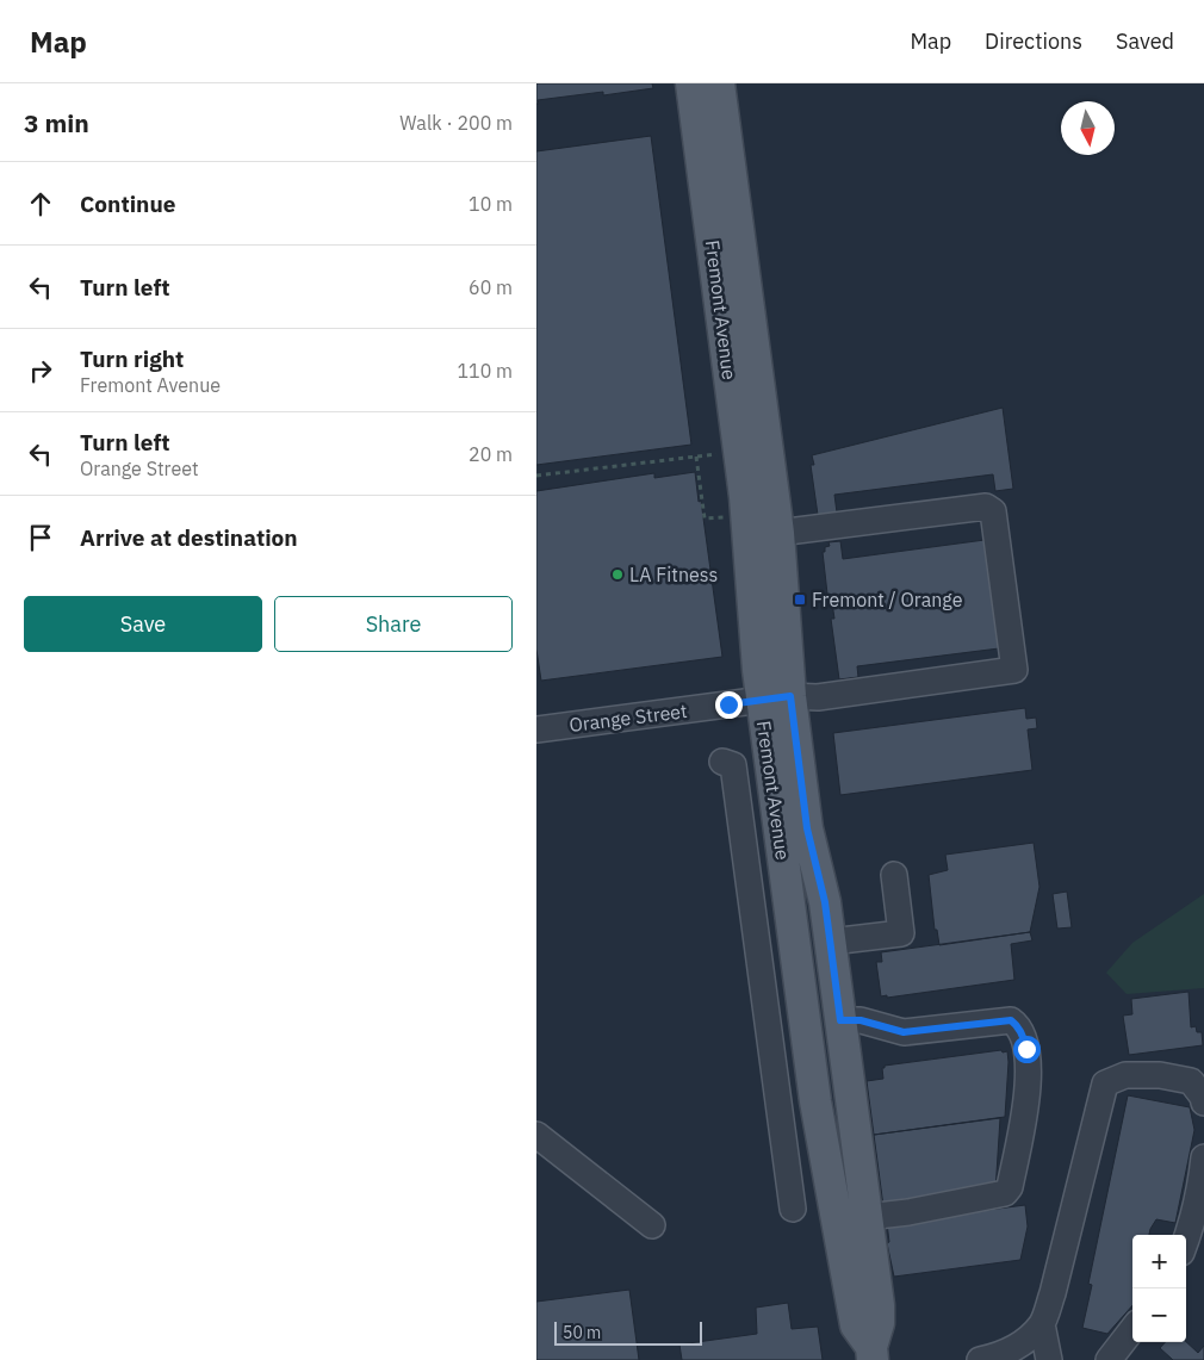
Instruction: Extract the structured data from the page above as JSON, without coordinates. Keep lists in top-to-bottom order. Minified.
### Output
{"streets":{"main road":["Fremont Avenue"],"street":["Orange Street"]},"crossings":[["Fremont Avenue","Orange Street"]],"places":{"other":["LA Fitness"],"transit":["Fremont / Orange"]},"scale_bar":"50 m","north":"bottom","page":{"header":"Map","nav":["Map","Directions","Saved"],"heading":["3 min","Walk · 200 m"],"list":[["Continue","10 m"],["Turn left","60 m"],["Turn right","Fremont Avenue","110 m"],["Turn left","Orange Street","20 m"],"Arrive at destination"],"buttons":["Save","Share"],"map_buttons":["+","−"],"scale":"50 m"}}
